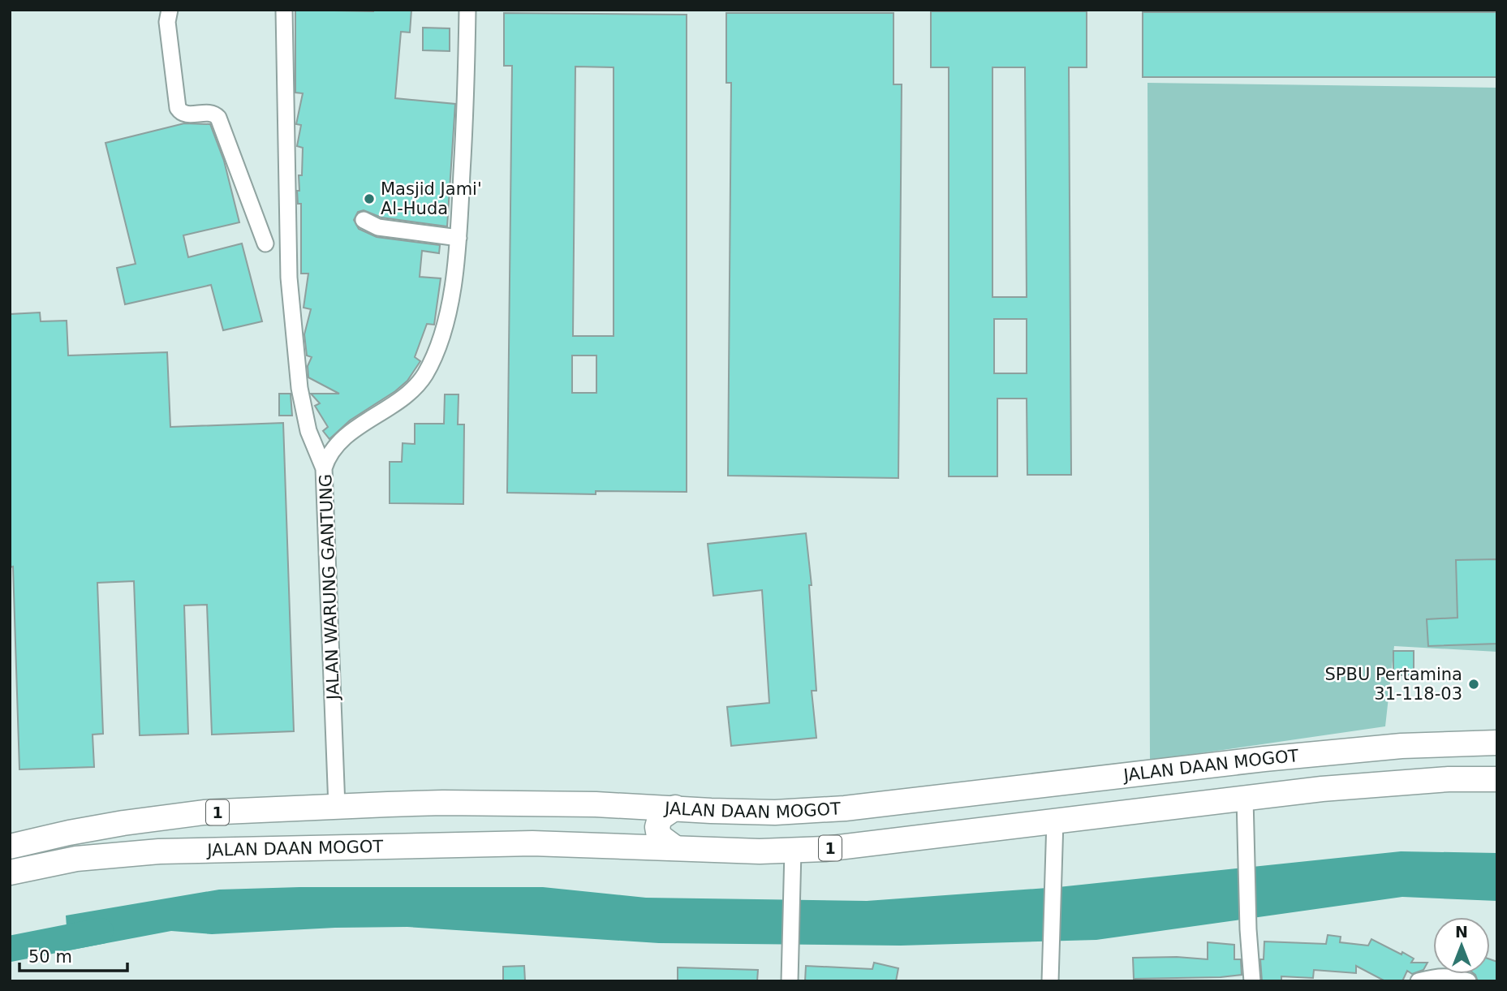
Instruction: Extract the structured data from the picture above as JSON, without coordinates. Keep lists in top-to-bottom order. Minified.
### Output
{"streets":{"highway":["JALAN DAAN MOGOT","1"],"street":["JALAN WARUNG GANTUNG"]},"crossings":[["JALAN WARUNG GANTUNG","JALAN DAAN MOGOT"]],"places":["Masjid Jami' Al-Huda","SPBU Pertamina 31-118-03"],"scale_bar":"50 m","north":"top"}
